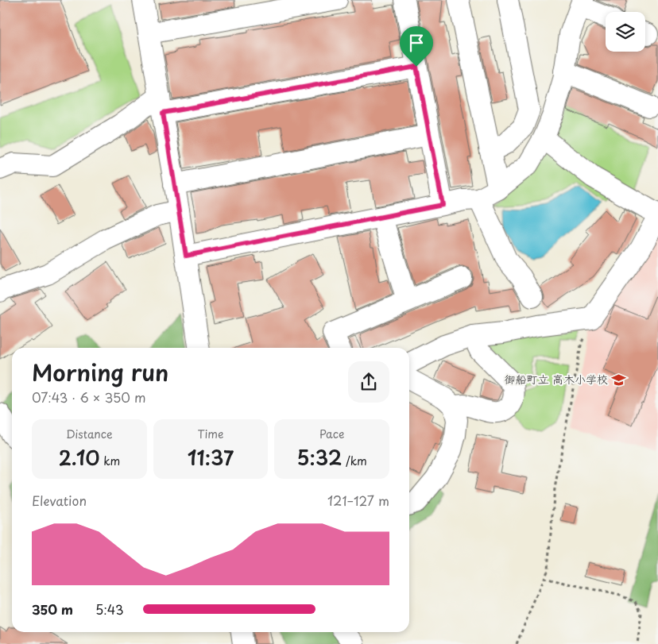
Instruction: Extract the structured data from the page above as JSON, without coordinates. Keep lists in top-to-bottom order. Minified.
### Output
{"places":{"school or university":["御船町立 高木小学校"]},"page":{"heading":["Morning run","07:43 · 6 × 350 m"],"stats":[["Distance","2.10 km"],["Time","11:37"],["Pace","5:32 /km"]],"chart":["Elevation","121–127 m"],"list":[{"name":"350 m","note":"5:43"}]}}
